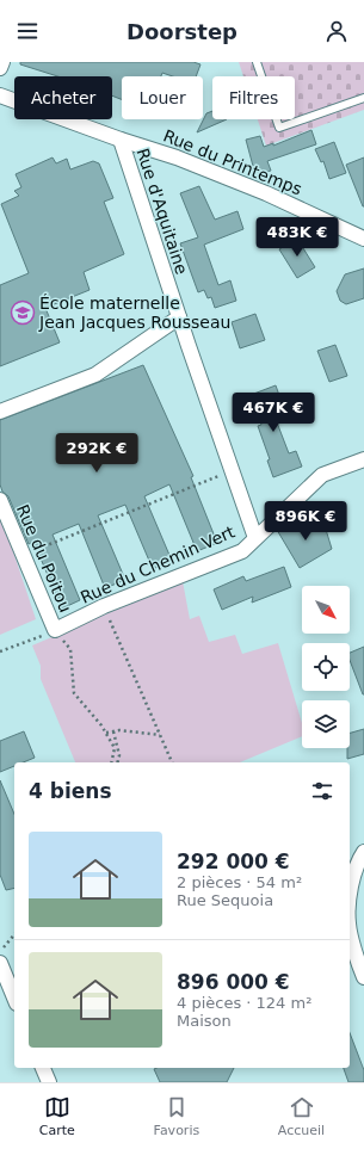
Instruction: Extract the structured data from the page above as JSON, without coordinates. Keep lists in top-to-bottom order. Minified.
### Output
{"streets":{"street":["Rue du Printemps","Rue d'Aquitaine","Rue du Poitou","Rue du Chemin Vert"]},"crossings":[["Rue du Printemps","Rue d'Aquitaine"],["Rue d'Aquitaine","Rue du Chemin Vert"],["Rue du Poitou","Rue du Chemin Vert"]],"places":{"school or university":["École maternelle Jean Jacques Rousseau"]},"north":"bottom right","page":{"header":"Doorstep","chip":["Acheter","Louer","Filtres"],"price":["483K €","467K €","292K €","896K €"],"heading":"4 biens","list":[{"name":"292 000 €","note":"2 pièces · 54 m² · Rue Sequoia"},{"name":"896 000 €","note":"4 pièces · 124 m² · Maison"}],"tabs":["Carte","Favoris","Accueil"]}}
